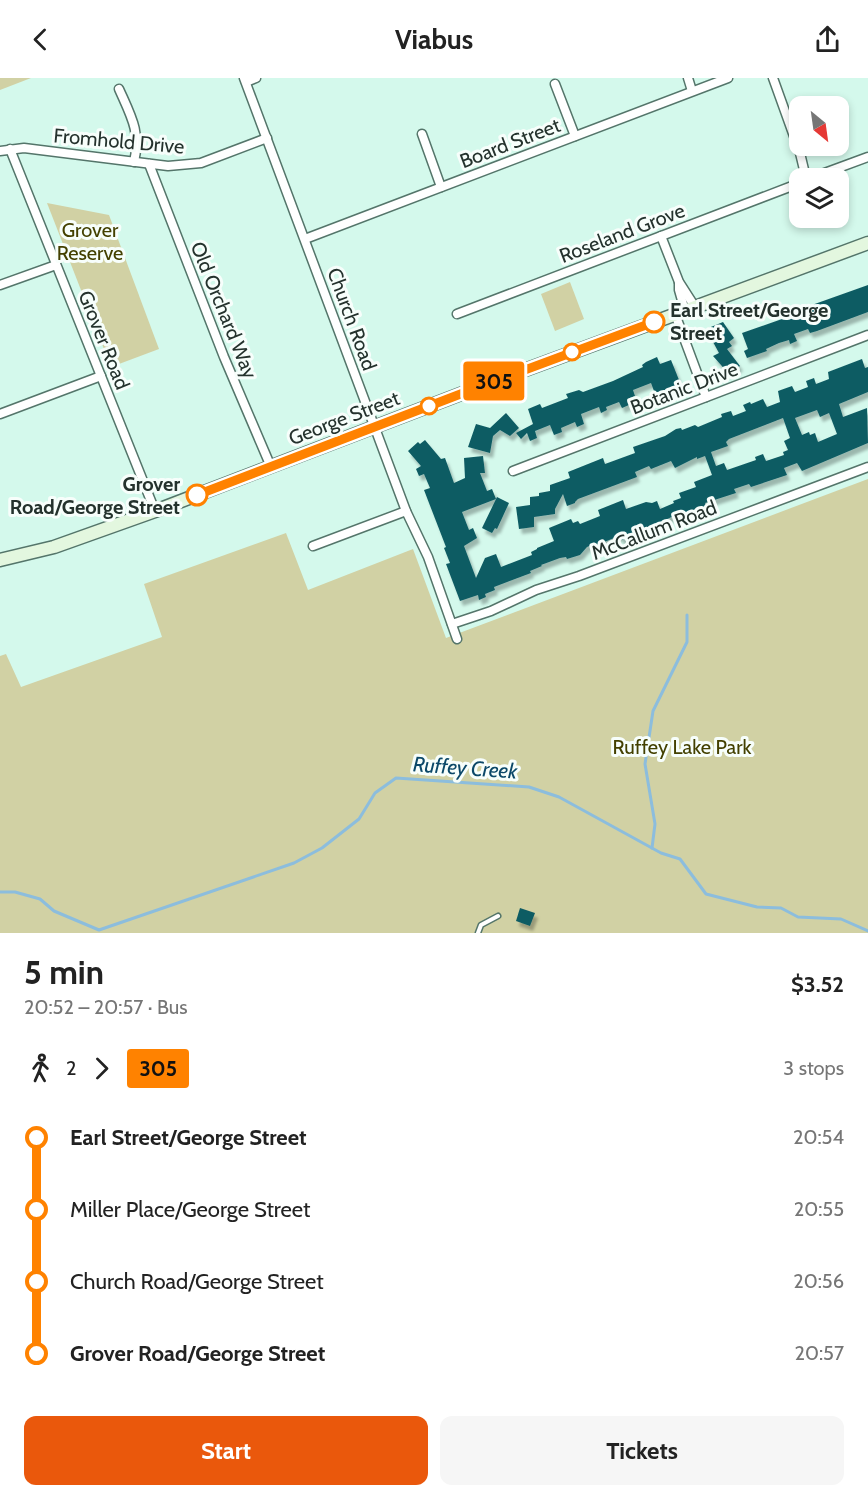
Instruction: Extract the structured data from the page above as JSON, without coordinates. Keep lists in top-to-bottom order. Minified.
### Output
{"streets":{"main road":["George Street"],"street":["Fromhold Drive","Board Street","Roseland Grove","Old Orchard Way","Church Road","Grover Road","Botanic Drive","McCallum Road"]},"crossings":[["Fromhold Drive","Old Orchard Way"],["Fromhold Drive","Church Road"],["Fromhold Drive","Grover Road"],["Board Street","Church Road"],["Old Orchard Way","George Street"],["Church Road","George Street"],["Church Road","McCallum Road"],["Grover Road","George Street"]],"water":["Ruffey Creek"],"parks":["Grover Reserve","Ruffey Lake Park"],"places":["Earl Street/George Street","Grover Road/George Street"],"lines":["bus line 305"],"north":"bottom right","page":{"header":"Viabus","on_map":"305","heading":["5 min","20:52 – 20:57 · Bus","$3.52"],"legs":["2","305","3 stops"],"list":[{"name":"Earl Street/George Street","value":"20:54"},{"name":"Miller Place/George Street","value":"20:55"},{"name":"Church Road/George Street","value":"20:56"},{"name":"Grover Road/George Street","value":"20:57"}],"buttons":["Start","Tickets"]}}
